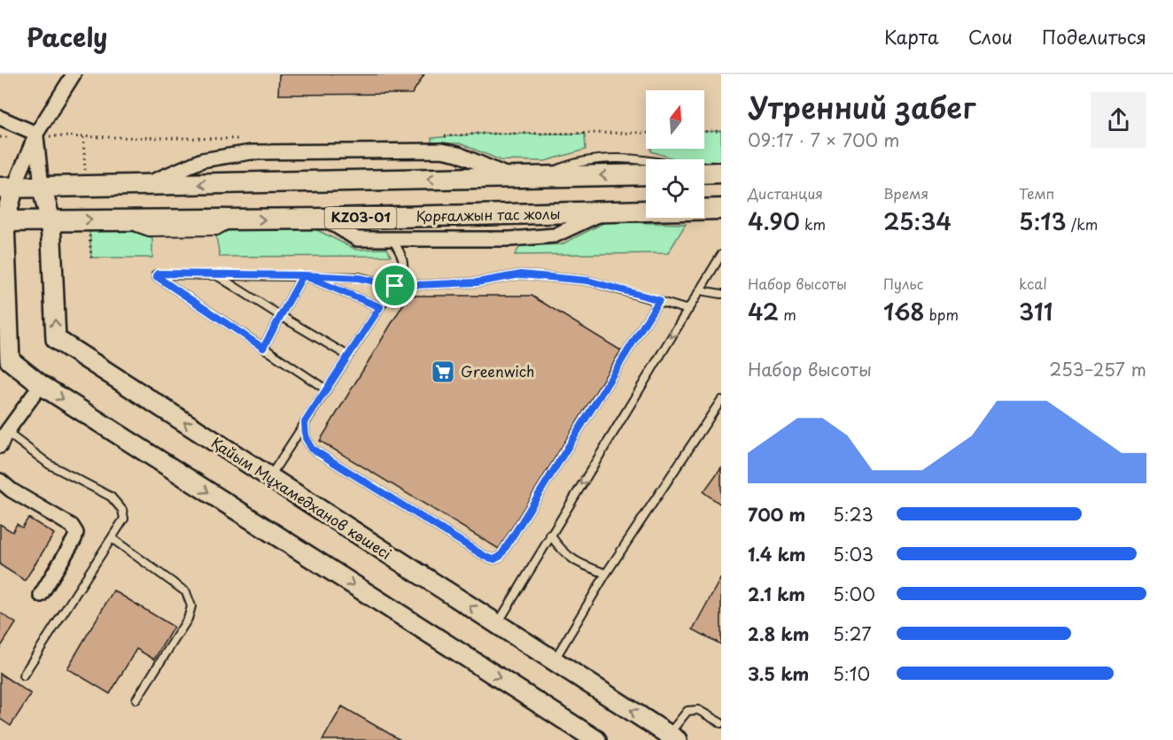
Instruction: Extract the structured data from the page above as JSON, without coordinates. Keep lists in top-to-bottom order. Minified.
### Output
{"streets":{"main road":["Қорғалжын тас жолы","KZ03-01","Қайым Мұхамедханов көшесі"]},"crossings":[["Қорғалжын тас жолы","Қайым Мұхамедханов көшесі"]],"places":{"supermarket":["Greenwich"]},"north":"top","page":{"header":"Pacely","nav":["Карта","Слои","Поделиться"],"heading":["Утренний забег","09:17 · 7 × 700 m"],"stats":[["Дистанция","4.90 km"],["Время","25:34"],["Темп","5:13 /km"],["Набор высоты","42 m"],["Пульс","168 bpm"],["kcal","311"]],"chart":["Набор высоты","253–257 m"],"list":[{"name":"700 m","note":"5:23"},{"name":"1.4 km","note":"5:03"},{"name":"2.1 km","note":"5:00"},{"name":"2.8 km","note":"5:27"},{"name":"3.5 km","note":"5:10"}]}}
